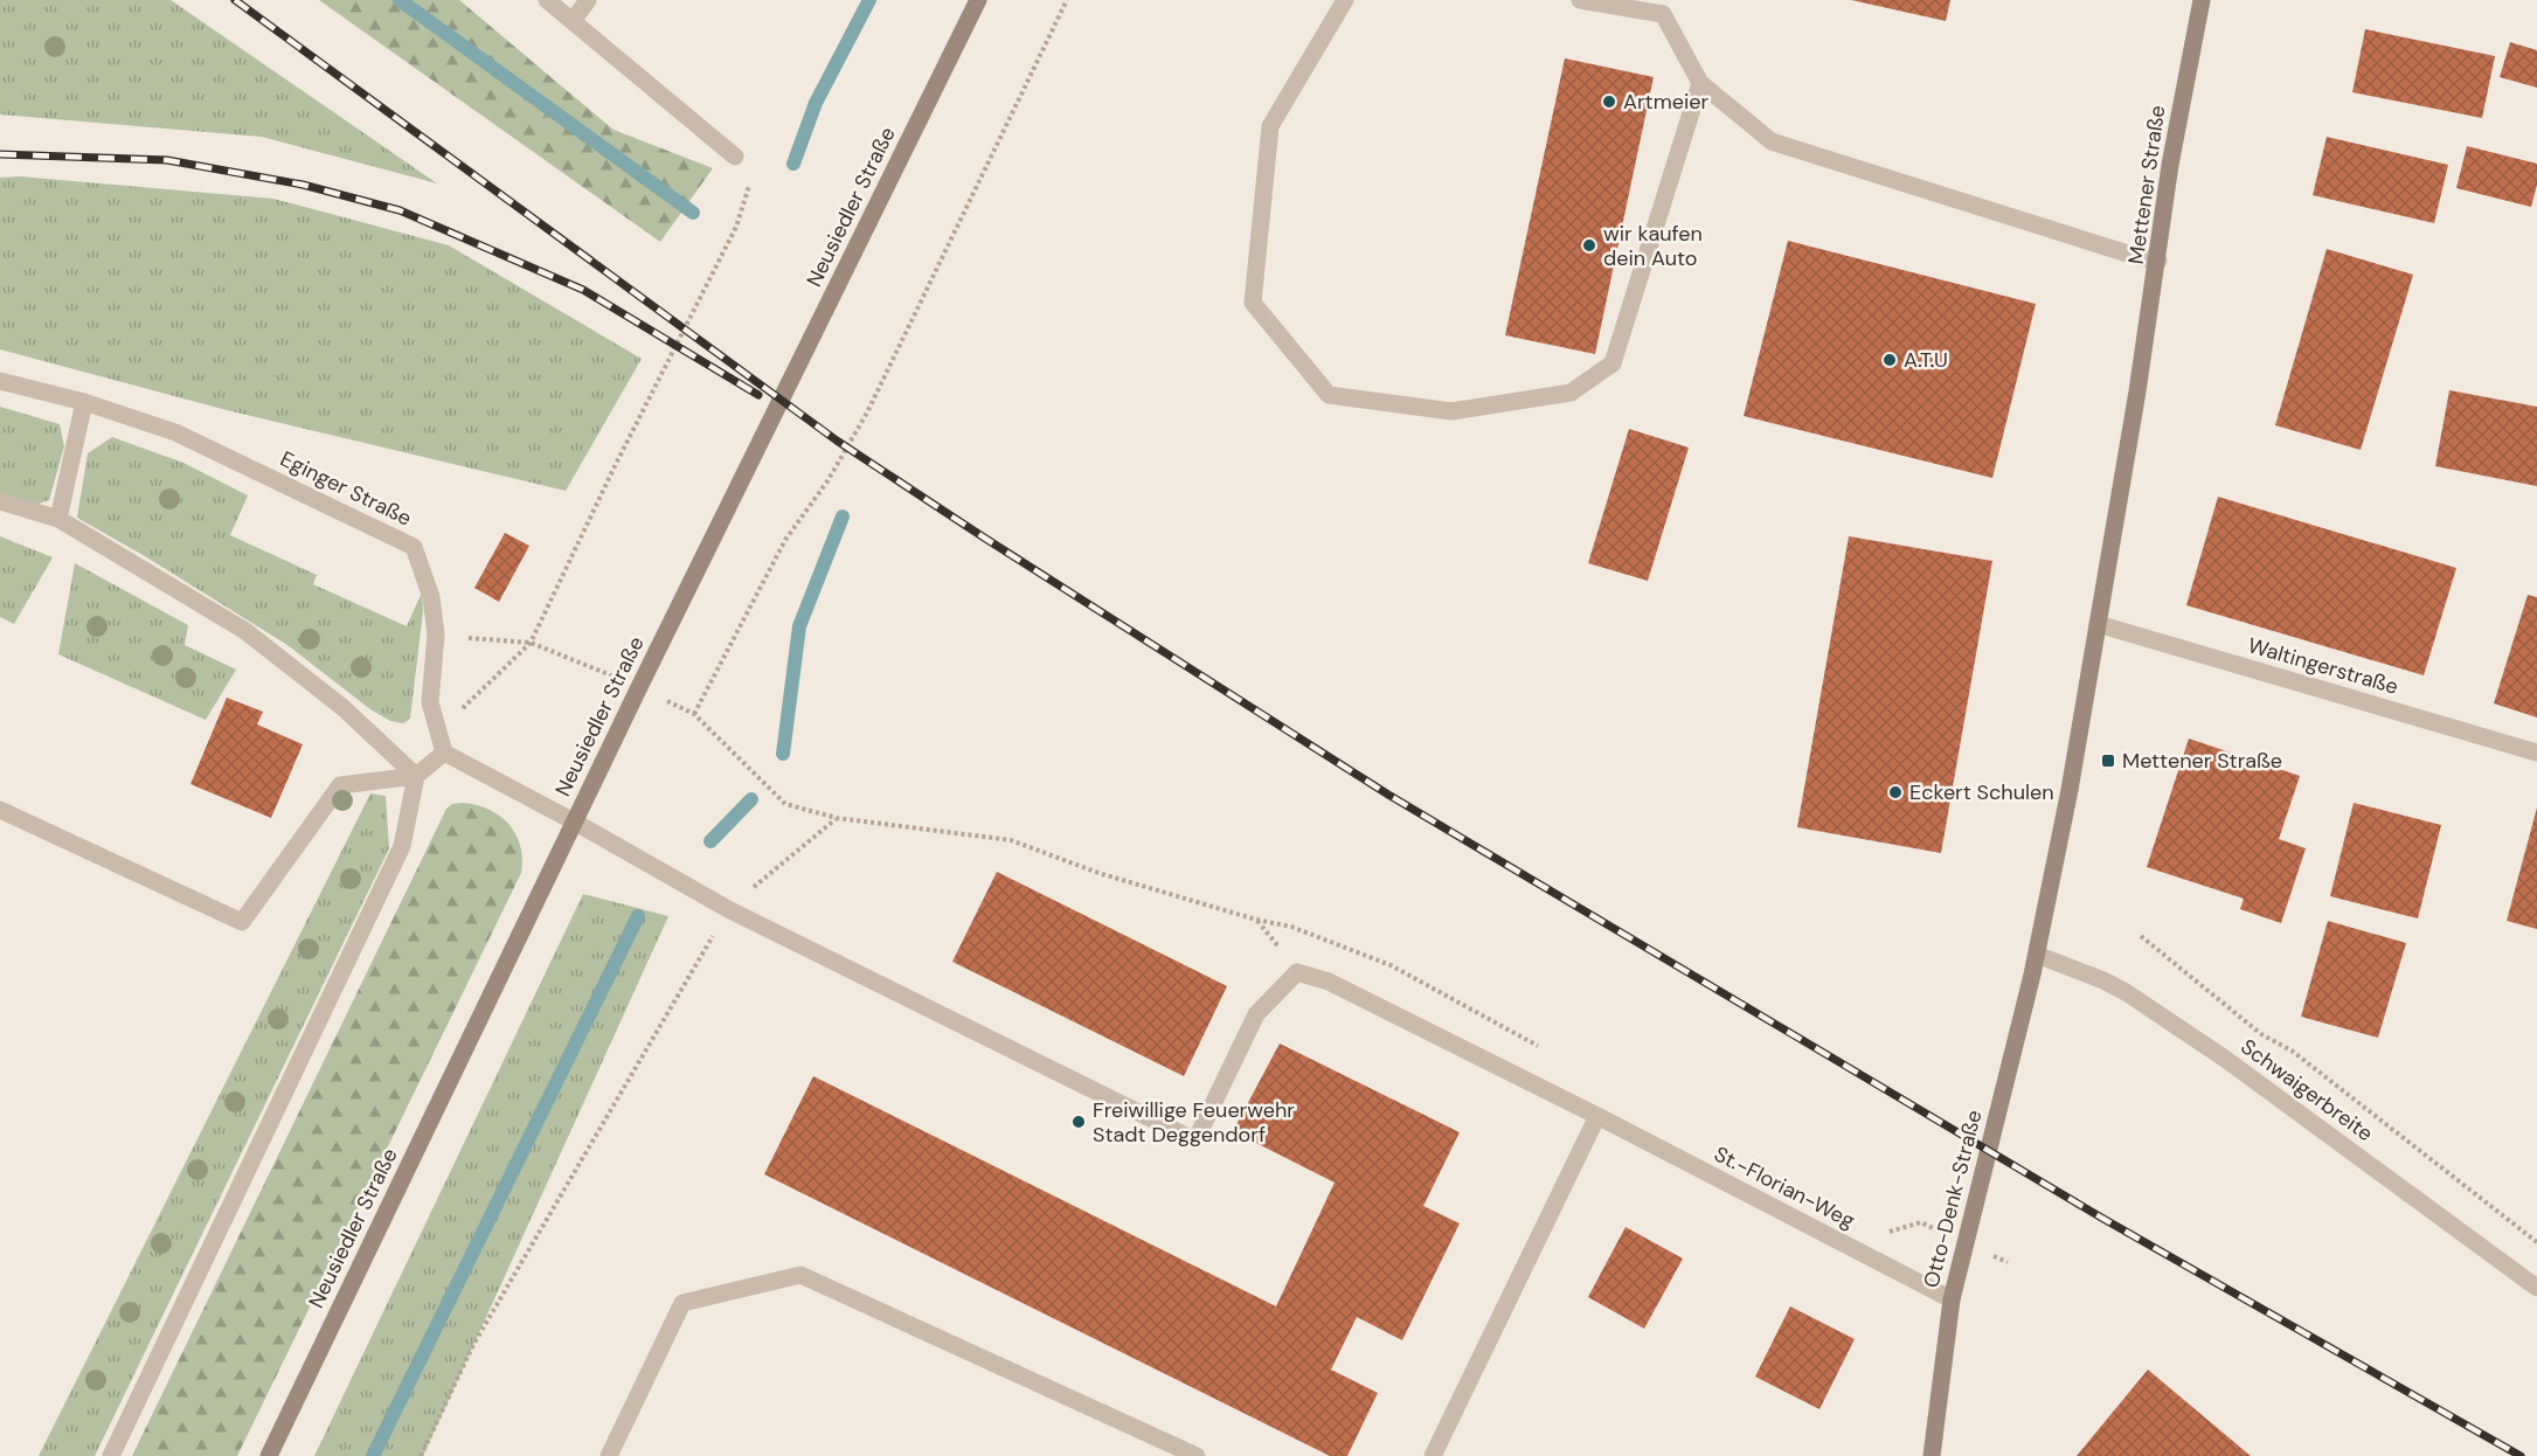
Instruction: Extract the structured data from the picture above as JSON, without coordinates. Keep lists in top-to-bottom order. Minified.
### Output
{"streets":{"main road":["Mettener Straße","Neusiedler Straße","Otto-Denk-Straße"],"street":["Eginger Straße","Waltingerstraße","Schwaigerbreite","St.-Florian-Weg"]},"crossings":[["Mettener Straße","Waltingerstraße"],["Mettener Straße","Schwaigerbreite"],["Mettener Straße","Otto-Denk-Straße"],["Schwaigerbreite","Otto-Denk-Straße"],["St.-Florian-Weg","Otto-Denk-Straße"]],"places":{"other":["Artmeier","wir kaufen dein Auto","A.T.U","Eckert Schulen","Freiwillige Feuerwehr Stadt Deggendorf"],"transit":["Mettener Straße"]}}
